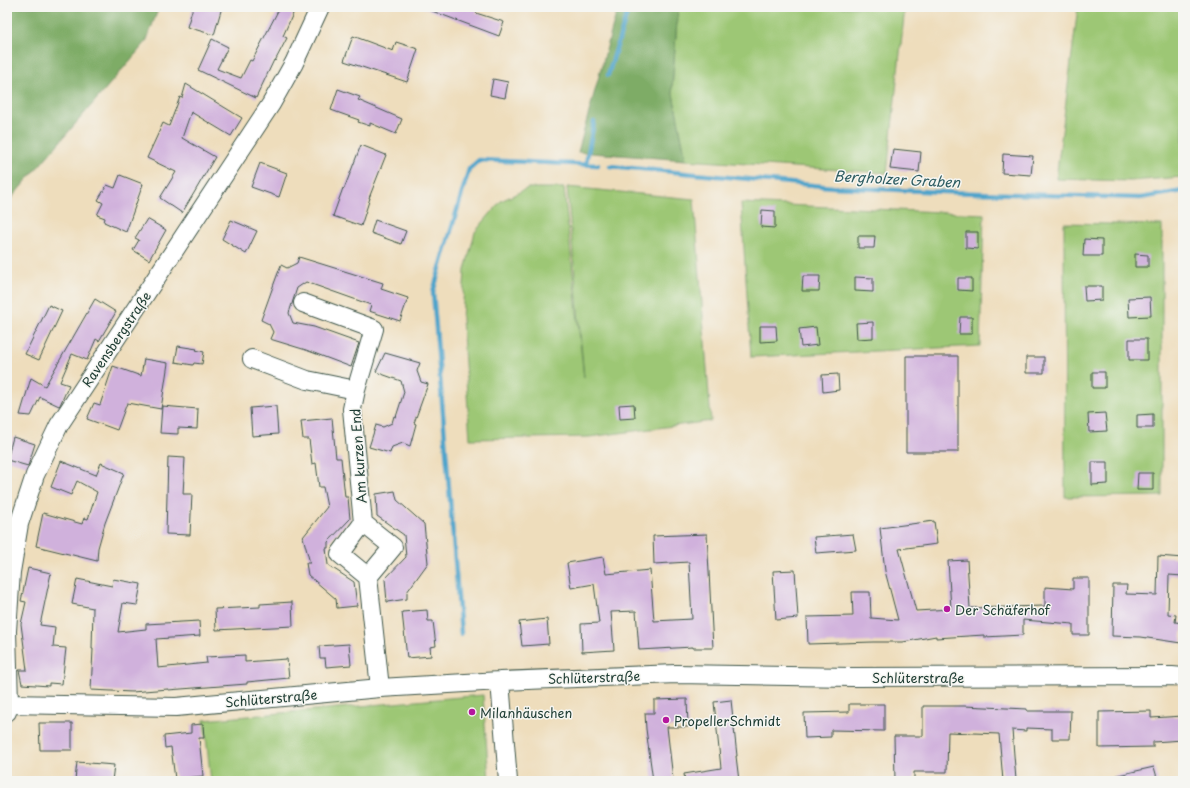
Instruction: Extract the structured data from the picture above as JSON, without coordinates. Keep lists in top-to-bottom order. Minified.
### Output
{"streets":{"street":["Ravensbergstraße","Am kurzen End","Schlüterstraße"]},"crossings":[["Ravensbergstraße","Schlüterstraße"]],"water":["Bergholzer Graben"],"places":["Der Schäferhof","Milanhäuschen","PropellerSchmidt"]}
